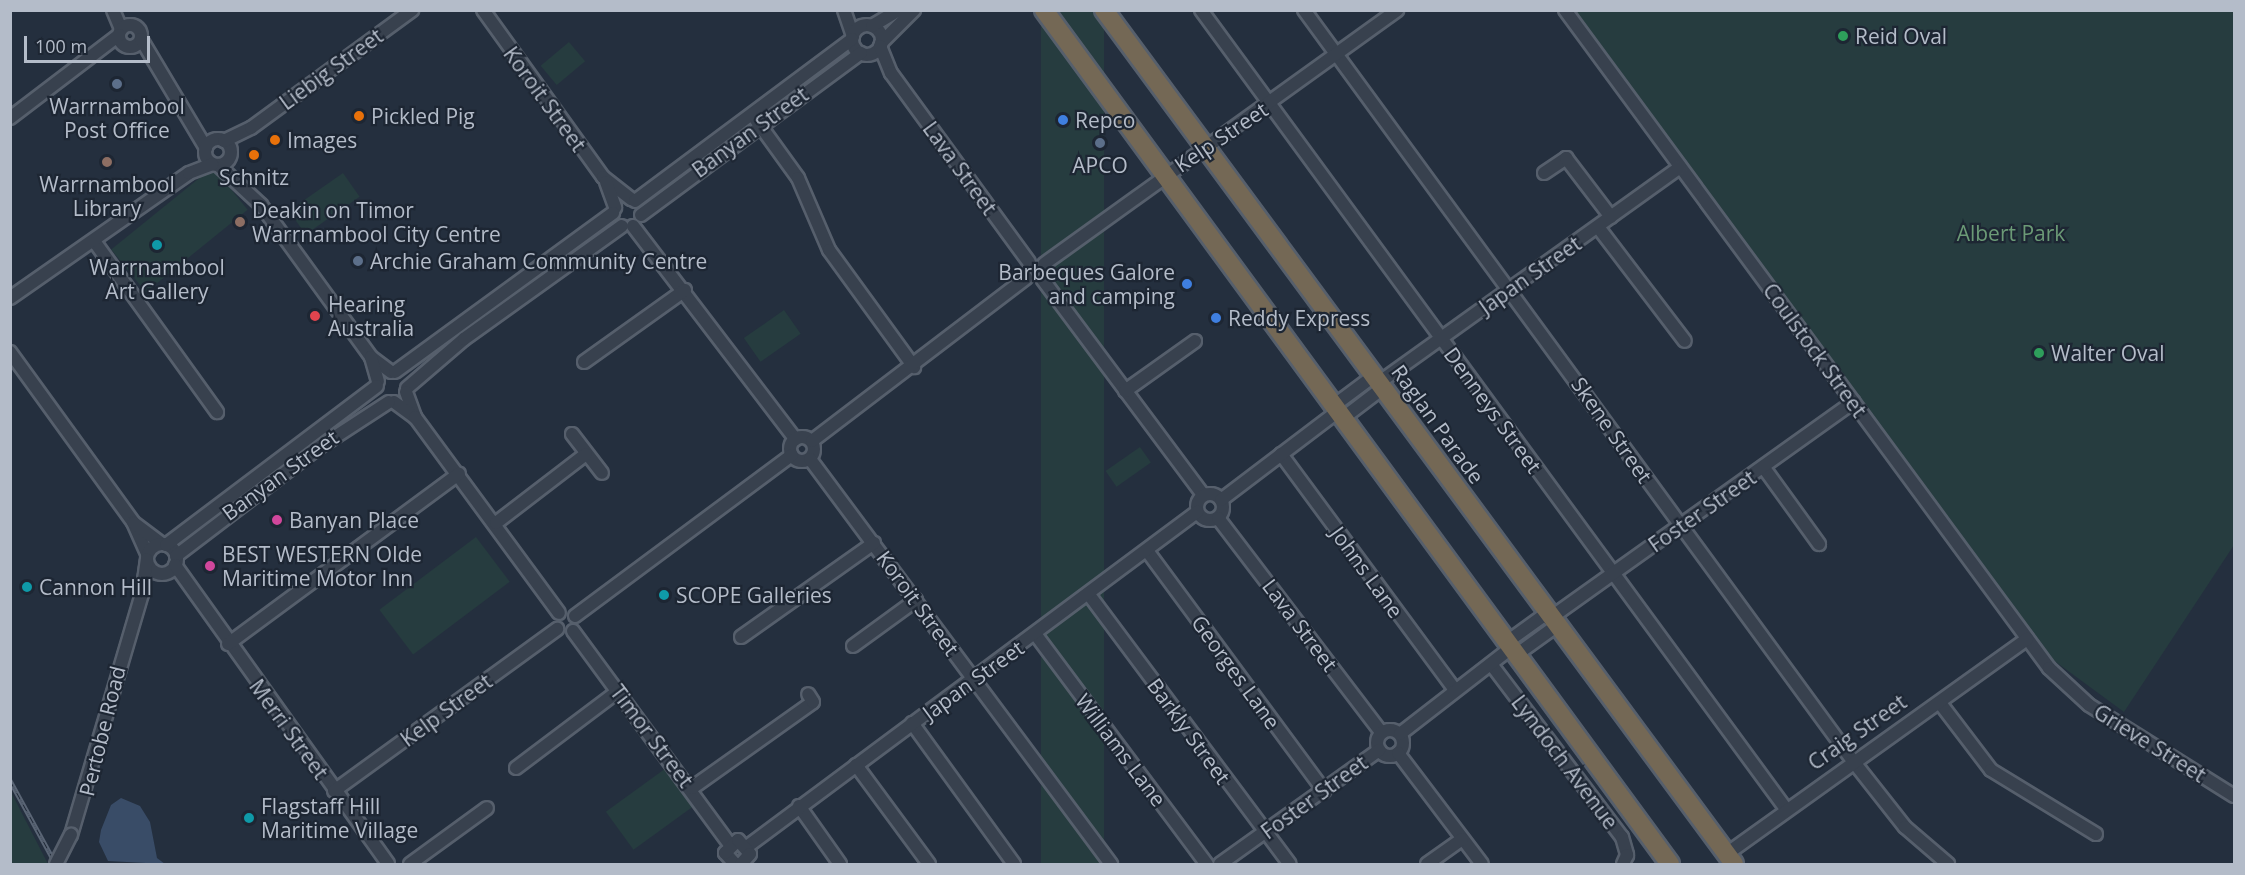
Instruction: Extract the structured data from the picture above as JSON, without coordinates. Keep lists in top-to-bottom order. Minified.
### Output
{"streets":{"highway":["Raglan Parade"],"street":["Liebig Street","Koroit Street","Banyan Street","Kelp Street","Lava Street","Japan Street","Coulstock Street","Denneys Street","Skene Street","Foster Street","Johns Lane","Georges Lane","Merri Street","Pertobe Road","Barkly Street","Craig Street","Timor Street","Grieve Street","Williams Lane","Lyndoch Avenue"]},"crossings":[["Koroit Street","Banyan Street"],["Koroit Street","Japan Street"],["Banyan Street","Lava Street"],["Banyan Street","Merri Street"],["Banyan Street","Pertobe Road"],["Kelp Street","Denneys Street"],["Kelp Street","Raglan Parade"],["Kelp Street","Skene Street"],["Kelp Street","Merri Street"],["Japan Street","Coulstock Street"],["Japan Street","Denneys Street"],["Japan Street","Raglan Parade"],["Japan Street","Skene Street"],["Japan Street","Johns Lane"],["Japan Street","Georges Lane"],["Japan Street","Barkly Street"],["Japan Street","Williams Lane"],["Coulstock Street","Foster Street"],["Coulstock Street","Craig Street"],["Coulstock Street","Grieve Street"],["Denneys Street","Foster Street"],["Denneys Street","Craig Street"],["Raglan Parade","Foster Street"],["Raglan Parade","Craig Street"],["Skene Street","Foster Street"],["Skene Street","Craig Street"],["Foster Street","Georges Lane"],["Foster Street","Barkly Street"],["Merri Street","Pertobe Road"]],"parks":["Albert Park"],"places":["Reid Oval","Warrnambool Post Office","Pickled Pig","Repco","Images","APCO","Schnitz","Warrnambool Library","Deakin on Timor Warrnambool City Centre","Warrnambool Art Gallery","Archie Graham Community Centre","Barbeques Galore and camping","Hearing Australia","Reddy Express","Walter Oval","Banyan Place","BEST WESTERN Olde Maritime Motor Inn","Cannon Hill","SCOPE Galleries","Flagstaff Hill Maritime Village"],"scale_bar":"100 m"}
